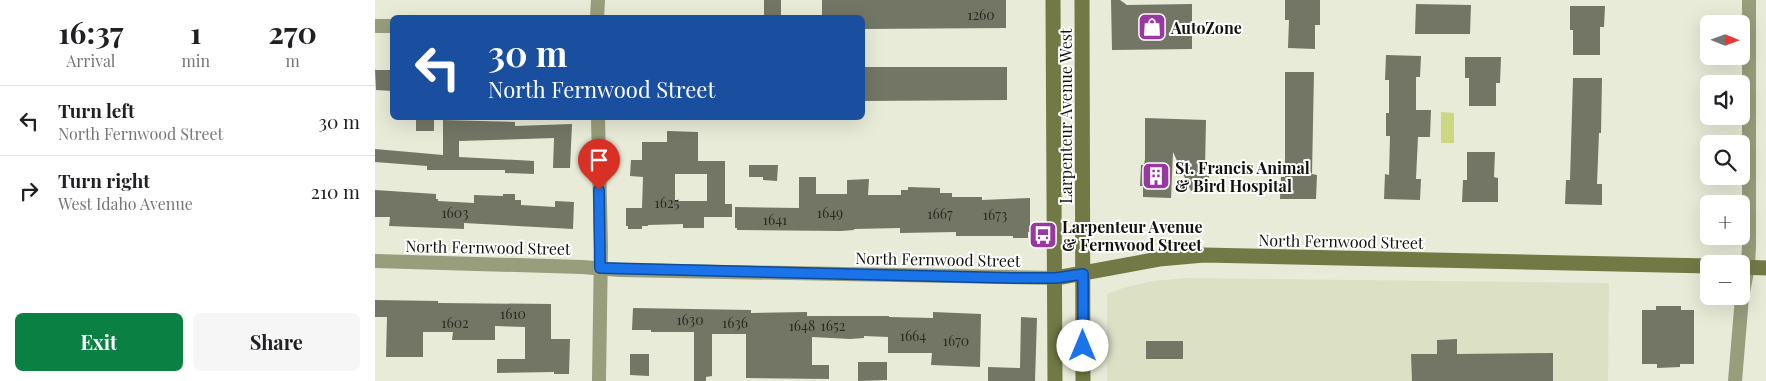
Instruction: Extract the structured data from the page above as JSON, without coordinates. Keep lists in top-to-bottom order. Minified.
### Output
{"streets":{"main road":["Larpenteur Avenue West","North Fernwood Street"]},"crossings":[["Larpenteur Avenue West","North Fernwood Street"]],"places":{"shop":["AutoZone"],"building":["St. Francis Animal & Bird Hospital"],"bus stop":["Larpenteur Avenue & Fernwood Street"]},"house_numbers":["1260","1625","1603","1649","1667","1673","1641","1610","1630","1602","1636","1648","1652","1664","1670"],"north":"right","page":{"eta":["16:37","Arrival","1","min","270","m"],"map_buttons":["+","−"],"turn":["30 m","North Fernwood Street"],"list":[{"name":"Turn left","note":"North Fernwood Street","value":"30 m"},{"name":"Turn right","note":"West Idaho Avenue","value":"210 m"}],"buttons":["Exit","Share"]}}
